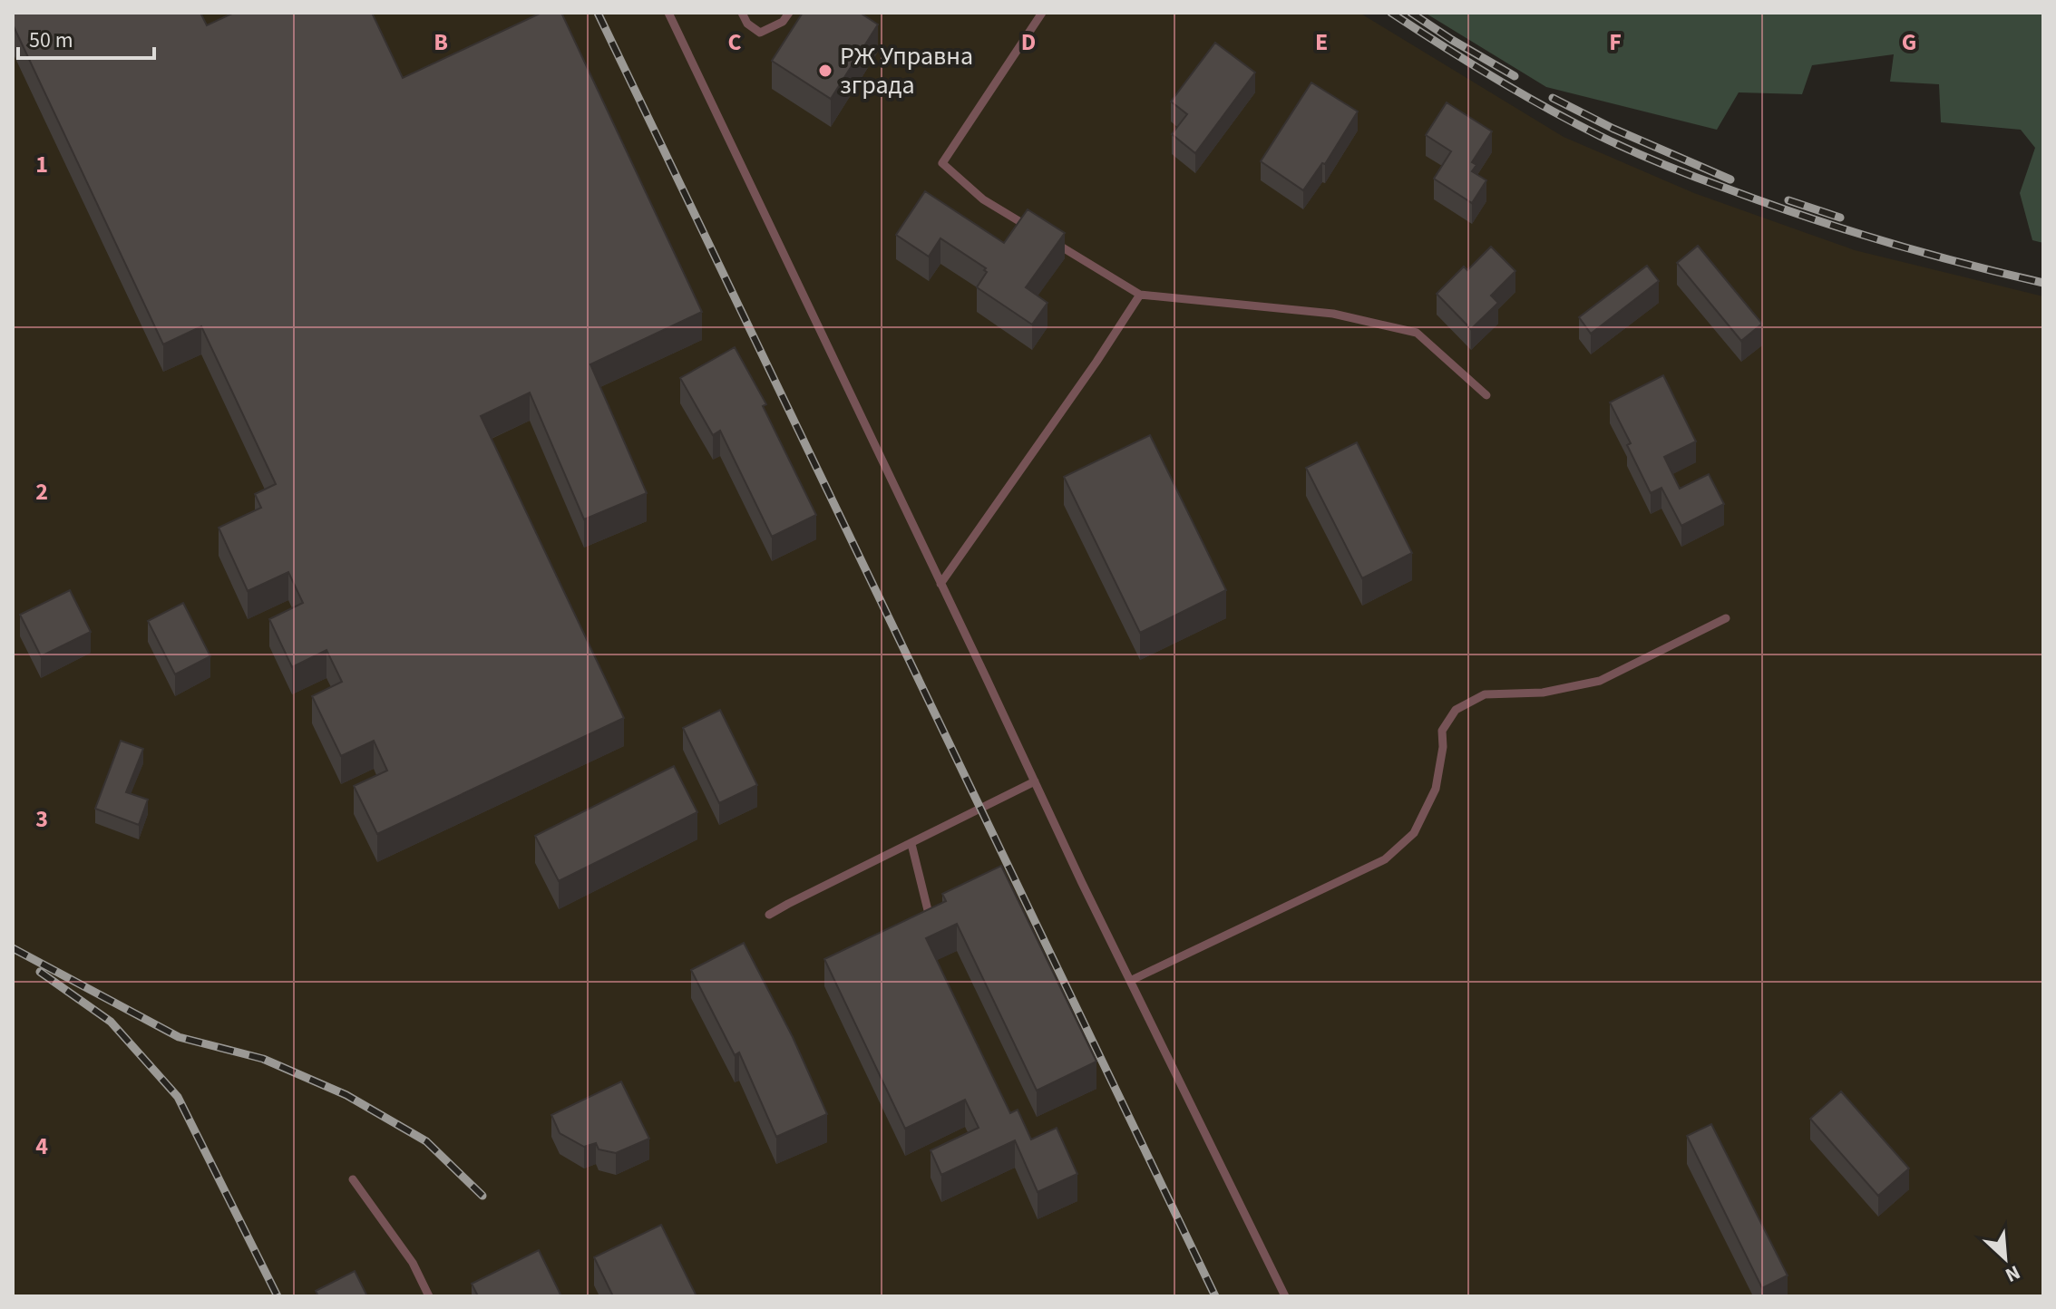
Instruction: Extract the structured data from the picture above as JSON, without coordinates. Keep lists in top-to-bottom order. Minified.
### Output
{"places":["РЖ Управна зграда"],"scale_bar":"50 m","north":"bottom right","grid":{"columns":["B","C","D","E","F","G"],"rows":["1","2","3","4"]}}
